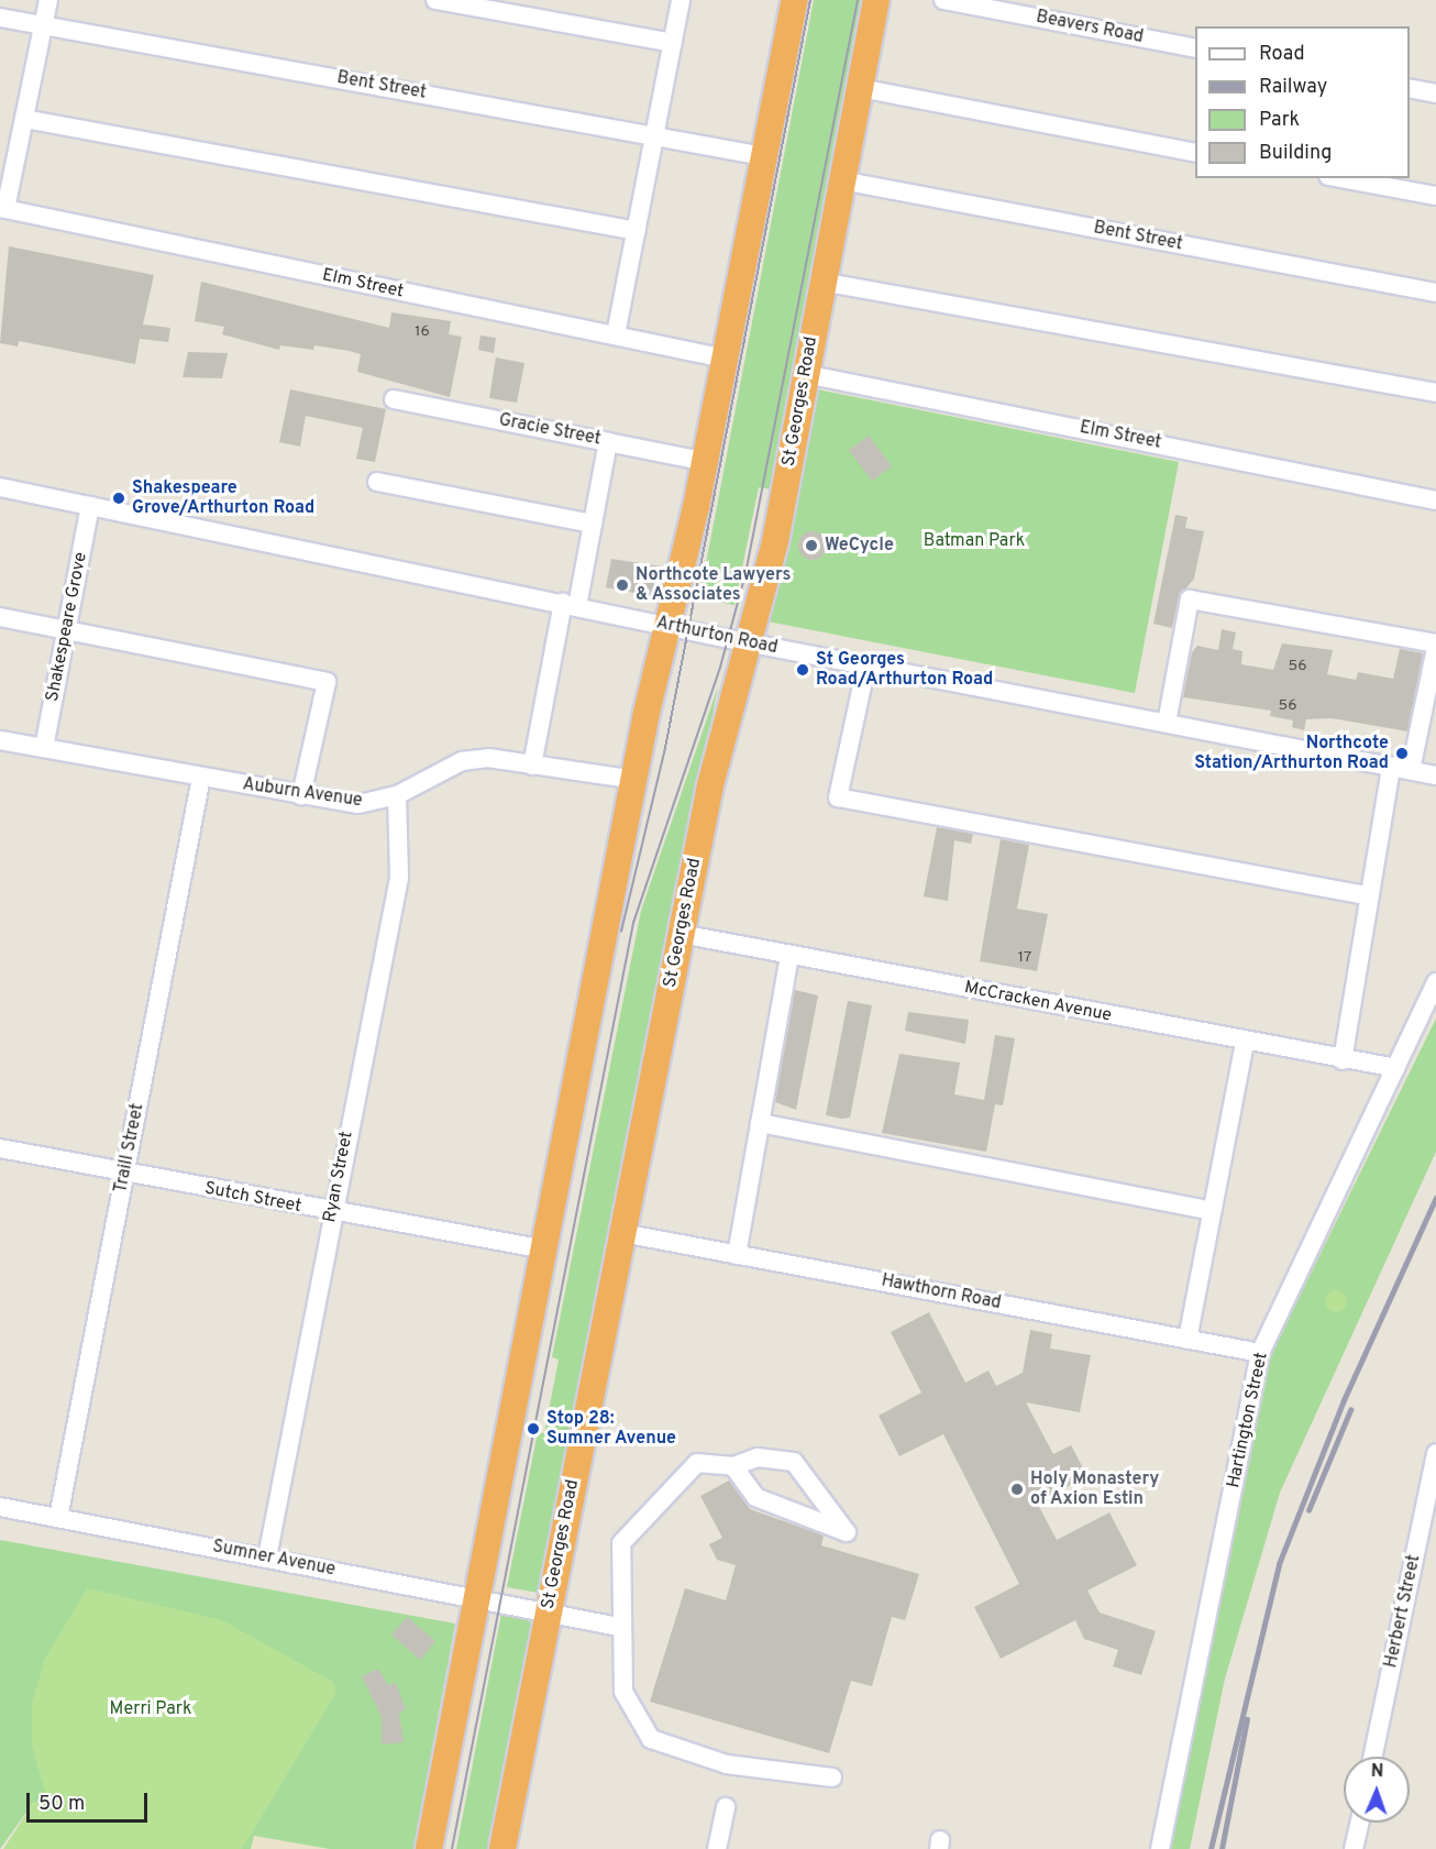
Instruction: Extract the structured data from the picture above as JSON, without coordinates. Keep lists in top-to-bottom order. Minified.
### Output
{"streets":{"highway":["St Georges Road"],"street":["Beavers Road","Bent Street","Elm Street","Gracie Street","Shakespeare Grove","Arthurton Road","Auburn Avenue","McCracken Avenue","Traill Street","Ryan Street","Sutch Street","Hawthorn Road","Hartington Street","Sumner Avenue","Herbert Street"]},"crossings":[["Bent Street","St Georges Road"],["Elm Street","St Georges Road"],["St Georges Road","Arthurton Road"],["St Georges Road","McCracken Avenue"],["St Georges Road","Hawthorn Road"],["St Georges Road","Sumner Avenue"],["Shakespeare Grove","Arthurton Road"],["Shakespeare Grove","Auburn Avenue"],["Auburn Avenue","Traill Street"],["Auburn Avenue","Ryan Street"],["McCracken Avenue","Hartington Street"],["Traill Street","Sutch Street"],["Traill Street","Sumner Avenue"],["Ryan Street","Sutch Street"],["Ryan Street","Sumner Avenue"],["Hawthorn Road","Hartington Street"]],"parks":["Batman Park","Merri Park"],"places":["Shakespeare Grove/Arthurton Road","WeCycle","Northcote Lawyers & Associates","St Georges Road/Arthurton Road","Northcote Station/Arthurton Road","Stop 28: Sumner Avenue","Holy Monastery of Axion Estin"],"house_numbers":["16","56","56","17"],"legend":["Road","Railway","Park","Building"],"scale_bar":"50 m","north":"top"}
